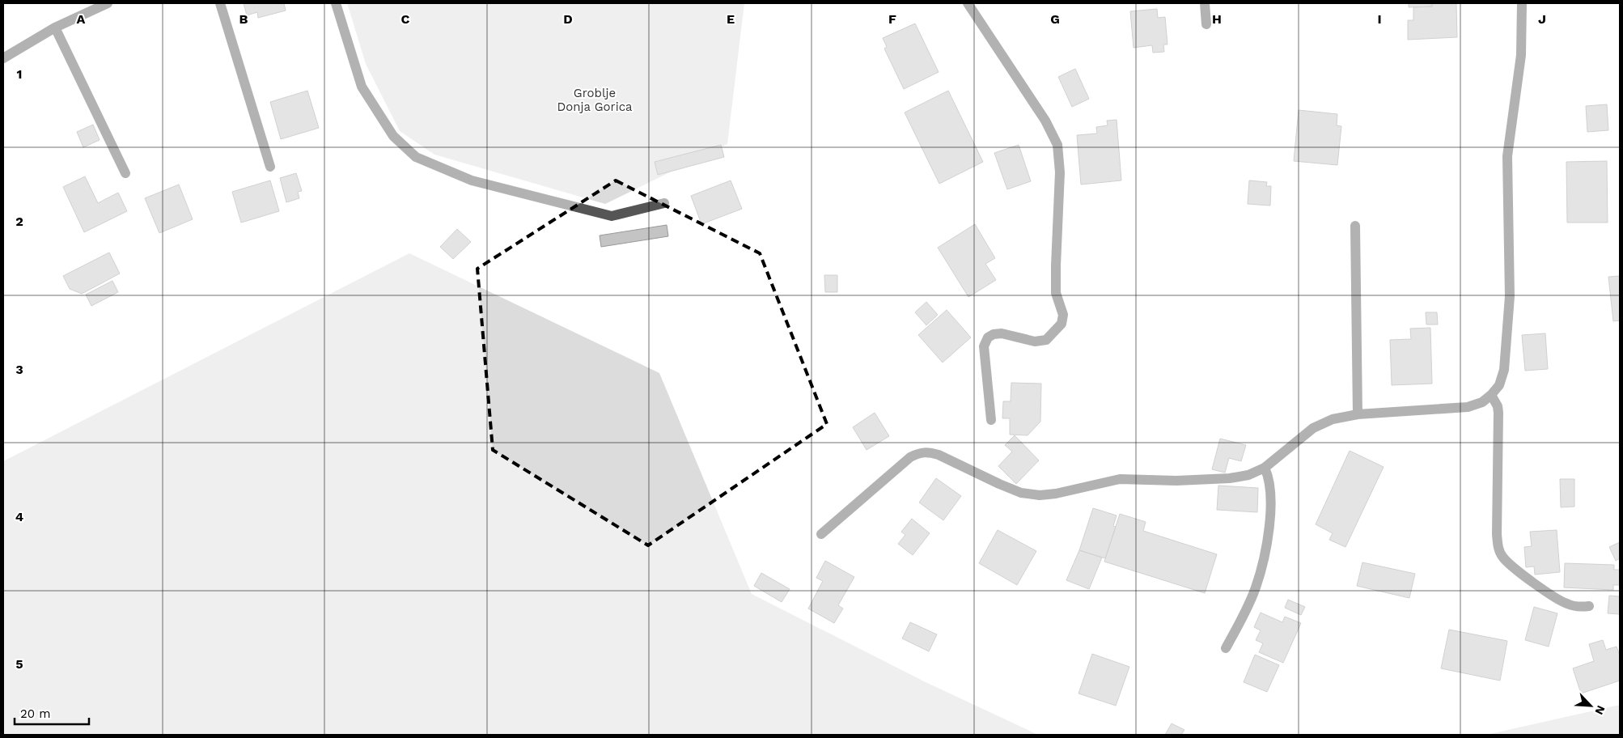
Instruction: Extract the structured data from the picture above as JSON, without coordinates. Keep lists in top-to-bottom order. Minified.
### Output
{"parks":["Groblje Donja Gorica"],"scale_bar":"20 m","north":"bottom right","grid":{"columns":["A","B","C","D","E","F","G","H","I","J"],"rows":["1","2","3","4","5"]}}
